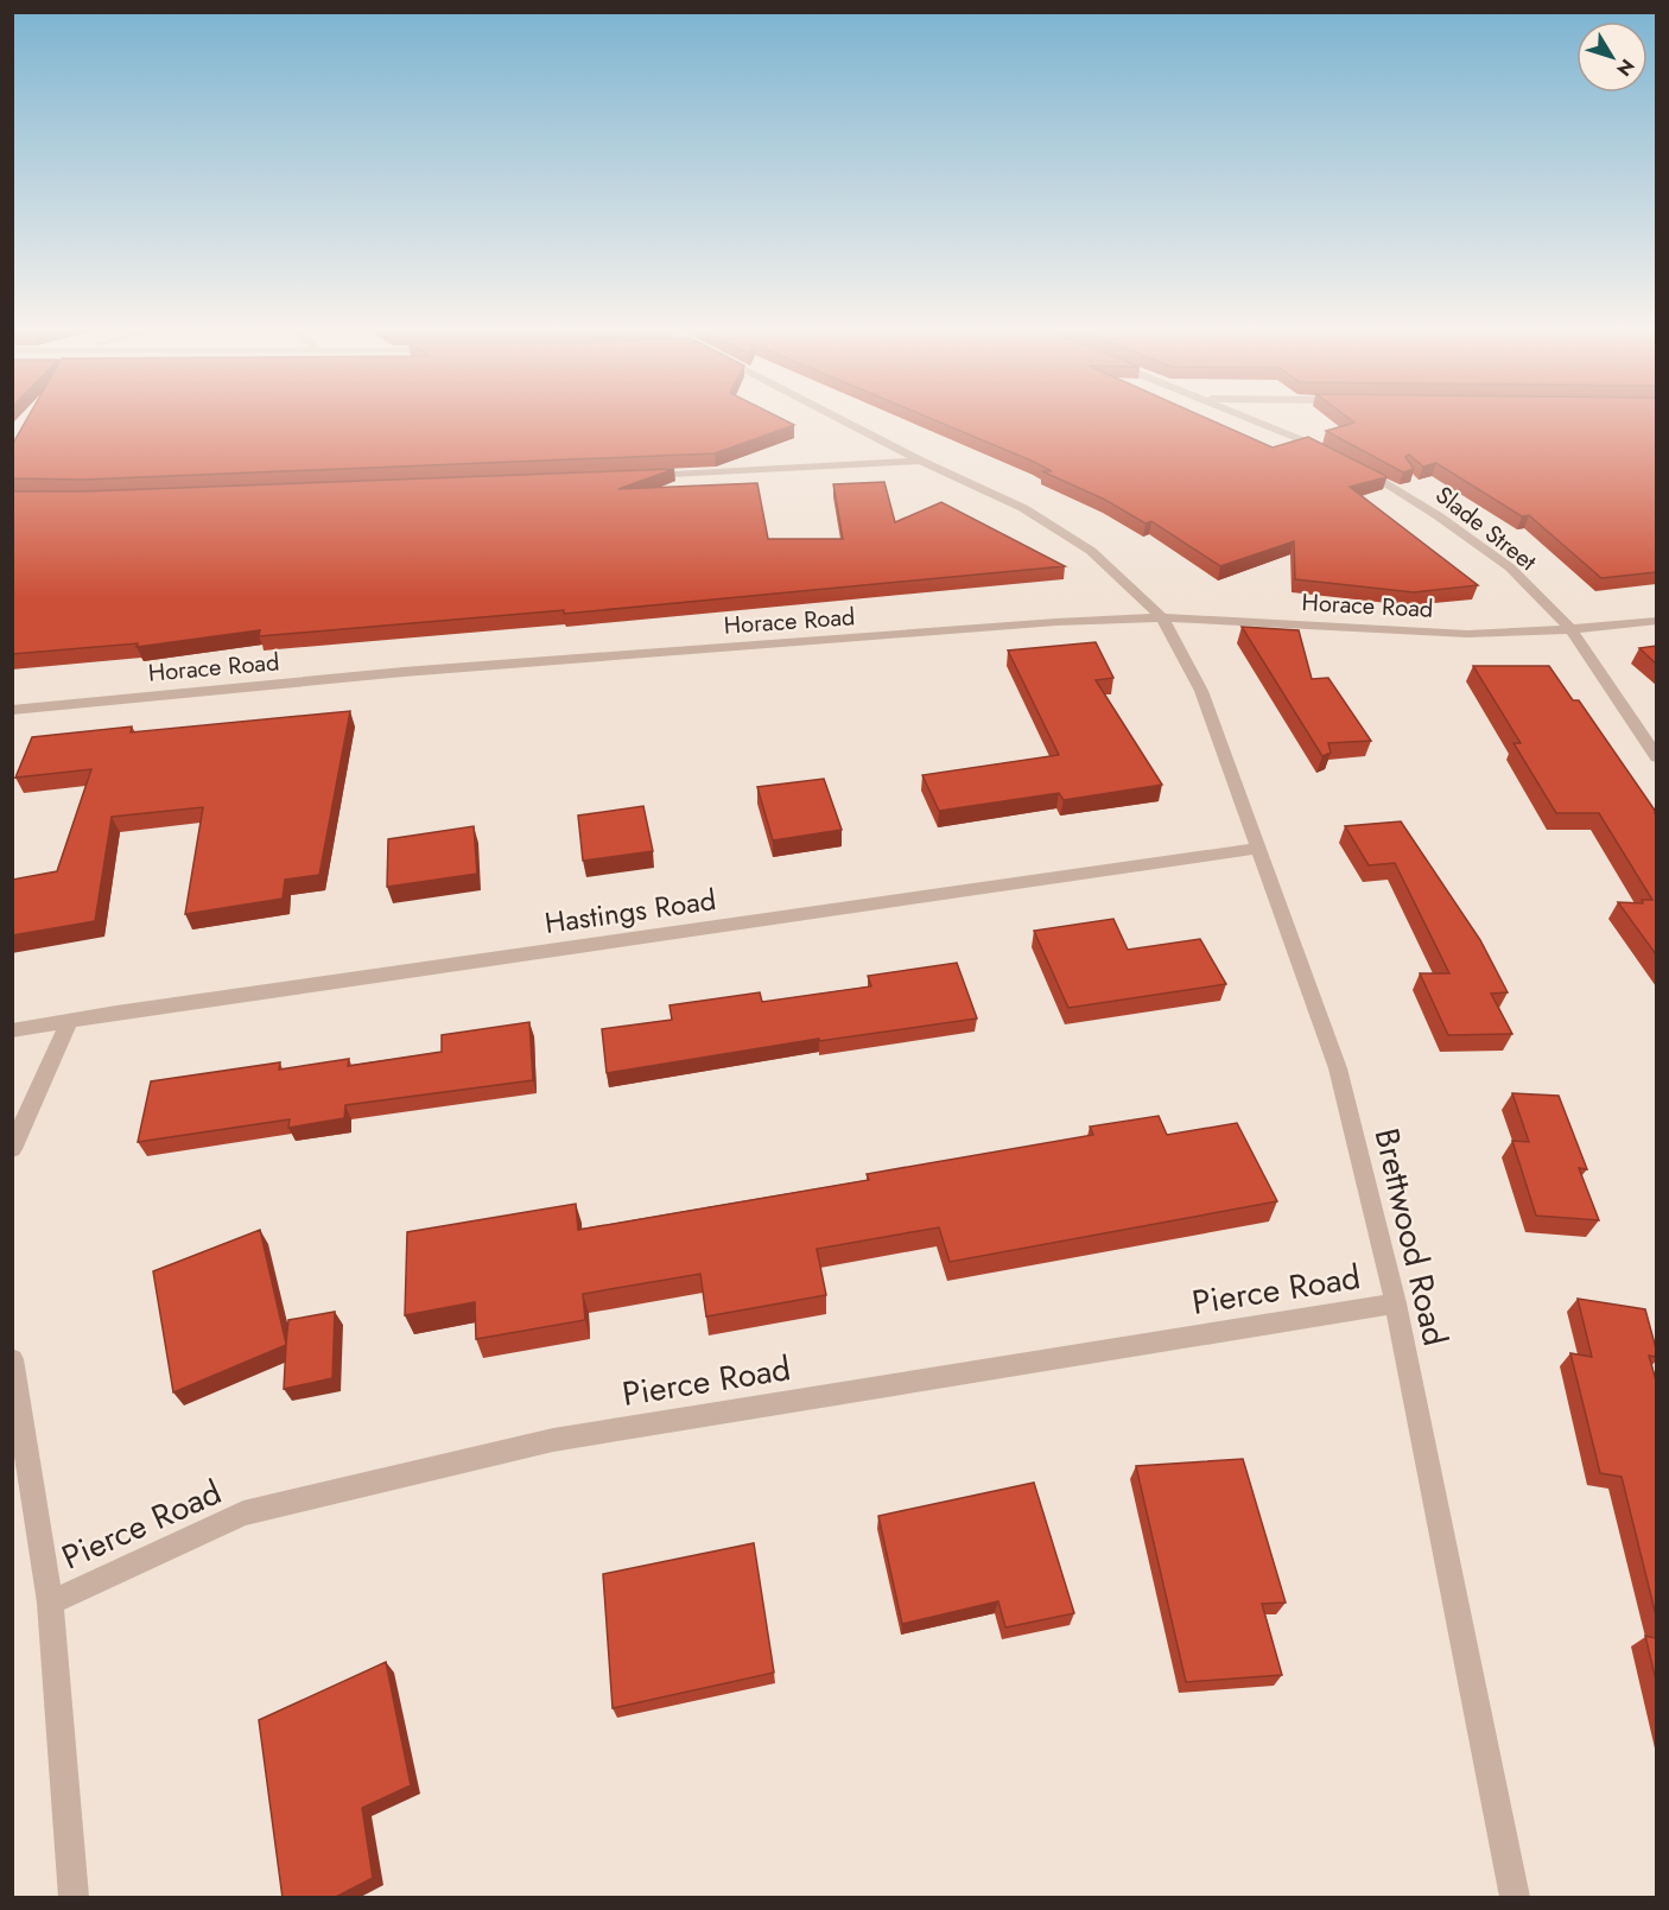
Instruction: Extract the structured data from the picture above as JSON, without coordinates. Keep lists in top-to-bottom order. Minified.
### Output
{"streets":{"street":["Slade Street","Horace Road","Hastings Road","Brettwood Road","Pierce Road"]},"crossings":[["Slade Street","Horace Road"],["Horace Road","Brettwood Road"],["Hastings Road","Brettwood Road"],["Brettwood Road","Pierce Road"]],"north":"bottom right"}
